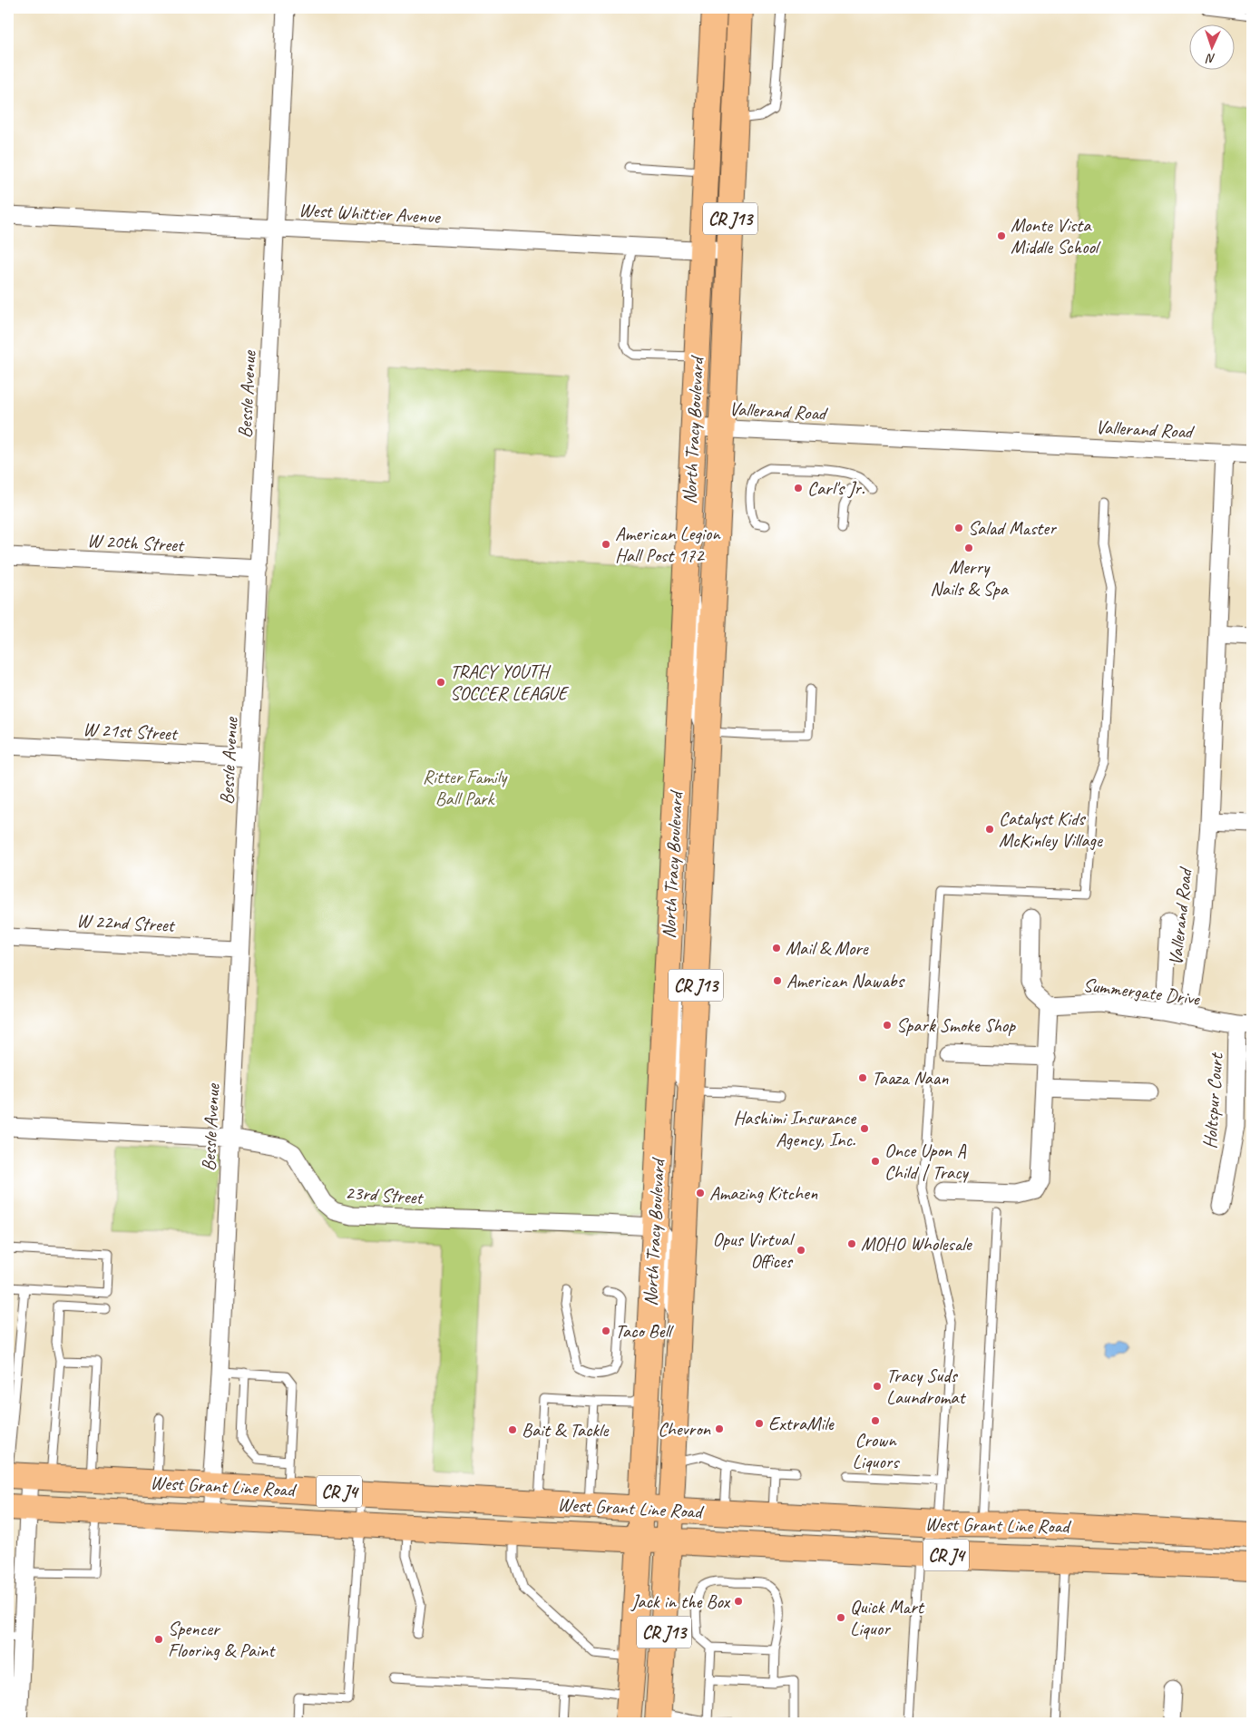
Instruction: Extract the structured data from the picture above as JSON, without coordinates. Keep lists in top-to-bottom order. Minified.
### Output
{"streets":{"main road":["CR J13","North Tracy Boulevard","West Grant Line Road","CR J4"],"street":["West Whittier Avenue","Bessle Avenue","Vallerand Road","W 20th Street","W 21st Street","W 22nd Street","Summergate Drive","Holtspur Court","23rd Street"]},"crossings":[["West Whittier Avenue","Bessle Avenue"],["West Whittier Avenue","North Tracy Boulevard"],["Bessle Avenue","W 20th Street"],["Bessle Avenue","W 21st Street"],["Bessle Avenue","W 22nd Street"],["Bessle Avenue","23rd Street"],["Bessle Avenue","West Grant Line Road"],["Vallerand Road","North Tracy Boulevard"],["Vallerand Road","Summergate Drive"],["North Tracy Boulevard","23rd Street"],["North Tracy Boulevard","West Grant Line Road"],["Summergate Drive","Holtspur Court"]],"parks":["Ritter Family Ball Park"],"places":["Monte Vista Middle School","Carl's Jr.","Salad Master","American Legion Hall Post 172","Merry Nails & Spa","TRACY YOUTH SOCCER LEAGUE","Catalyst Kids McKinley Village","Mail & More","American Nawabs","Spark Smoke Shop","Taaza Naan","Hashimi Insurance Agency, Inc.","Once Upon A Child | Tracy","Amazing Kitchen","MOHO Wholesale","Opus Virtual Offices","Taco Bell","Tracy Suds Laundromat","Crown Liquors","ExtraMile","Chevron","Bait & Tackle","Jack in the Box","Quick Mart Liquor","Spencer Flooring & Paint"],"north":"bottom"}
